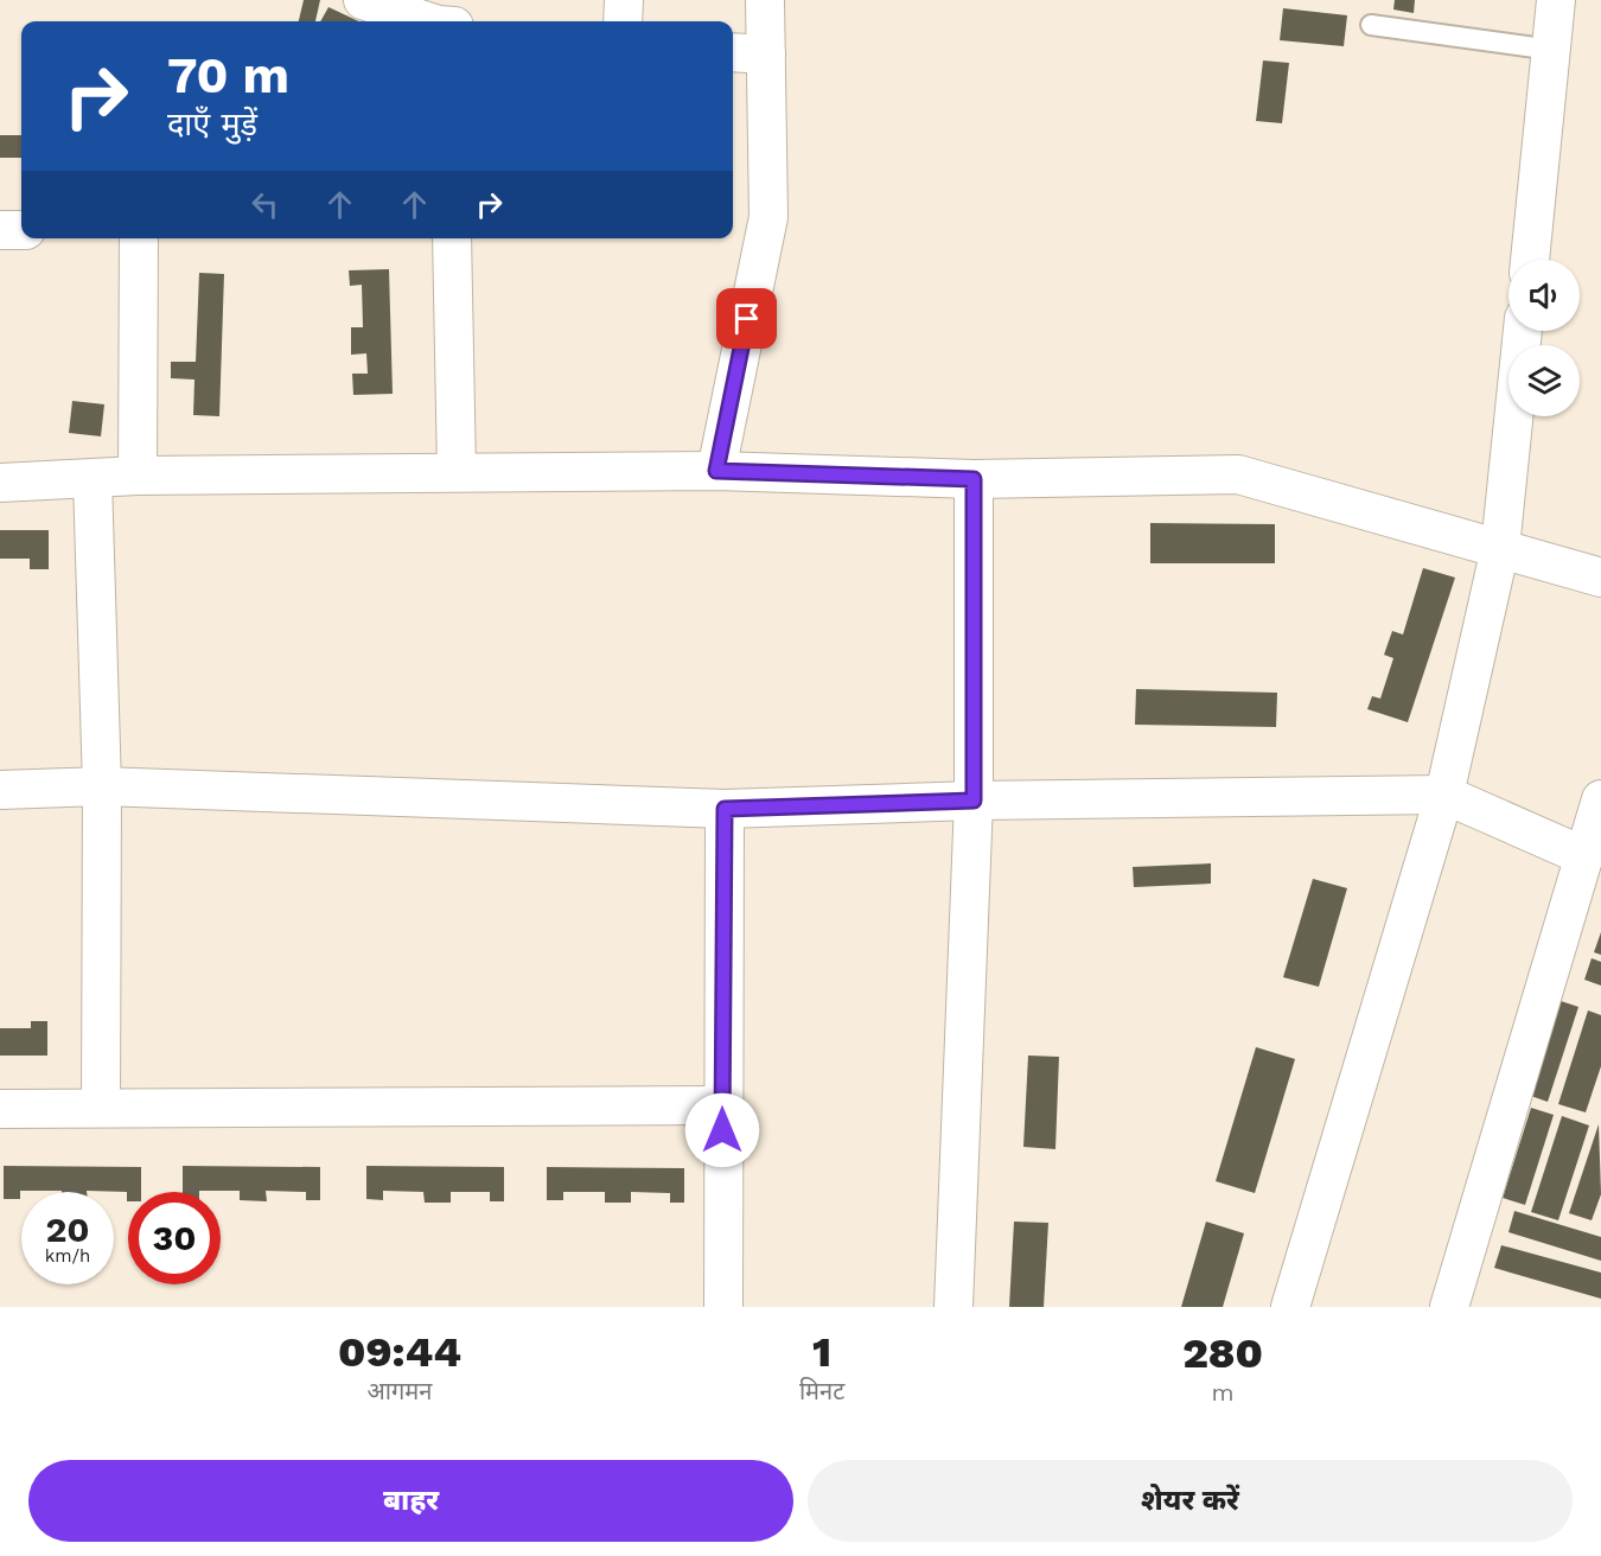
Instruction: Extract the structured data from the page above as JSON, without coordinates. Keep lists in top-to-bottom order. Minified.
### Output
{"page":{"turn":["70 m","दाएँ मुड़ें"],"speed":"20 km/h","limit":"30","eta":["09:44","आगमन","1","मिनट","280","m"],"buttons":["बाहर","शेयर करें"]}}
